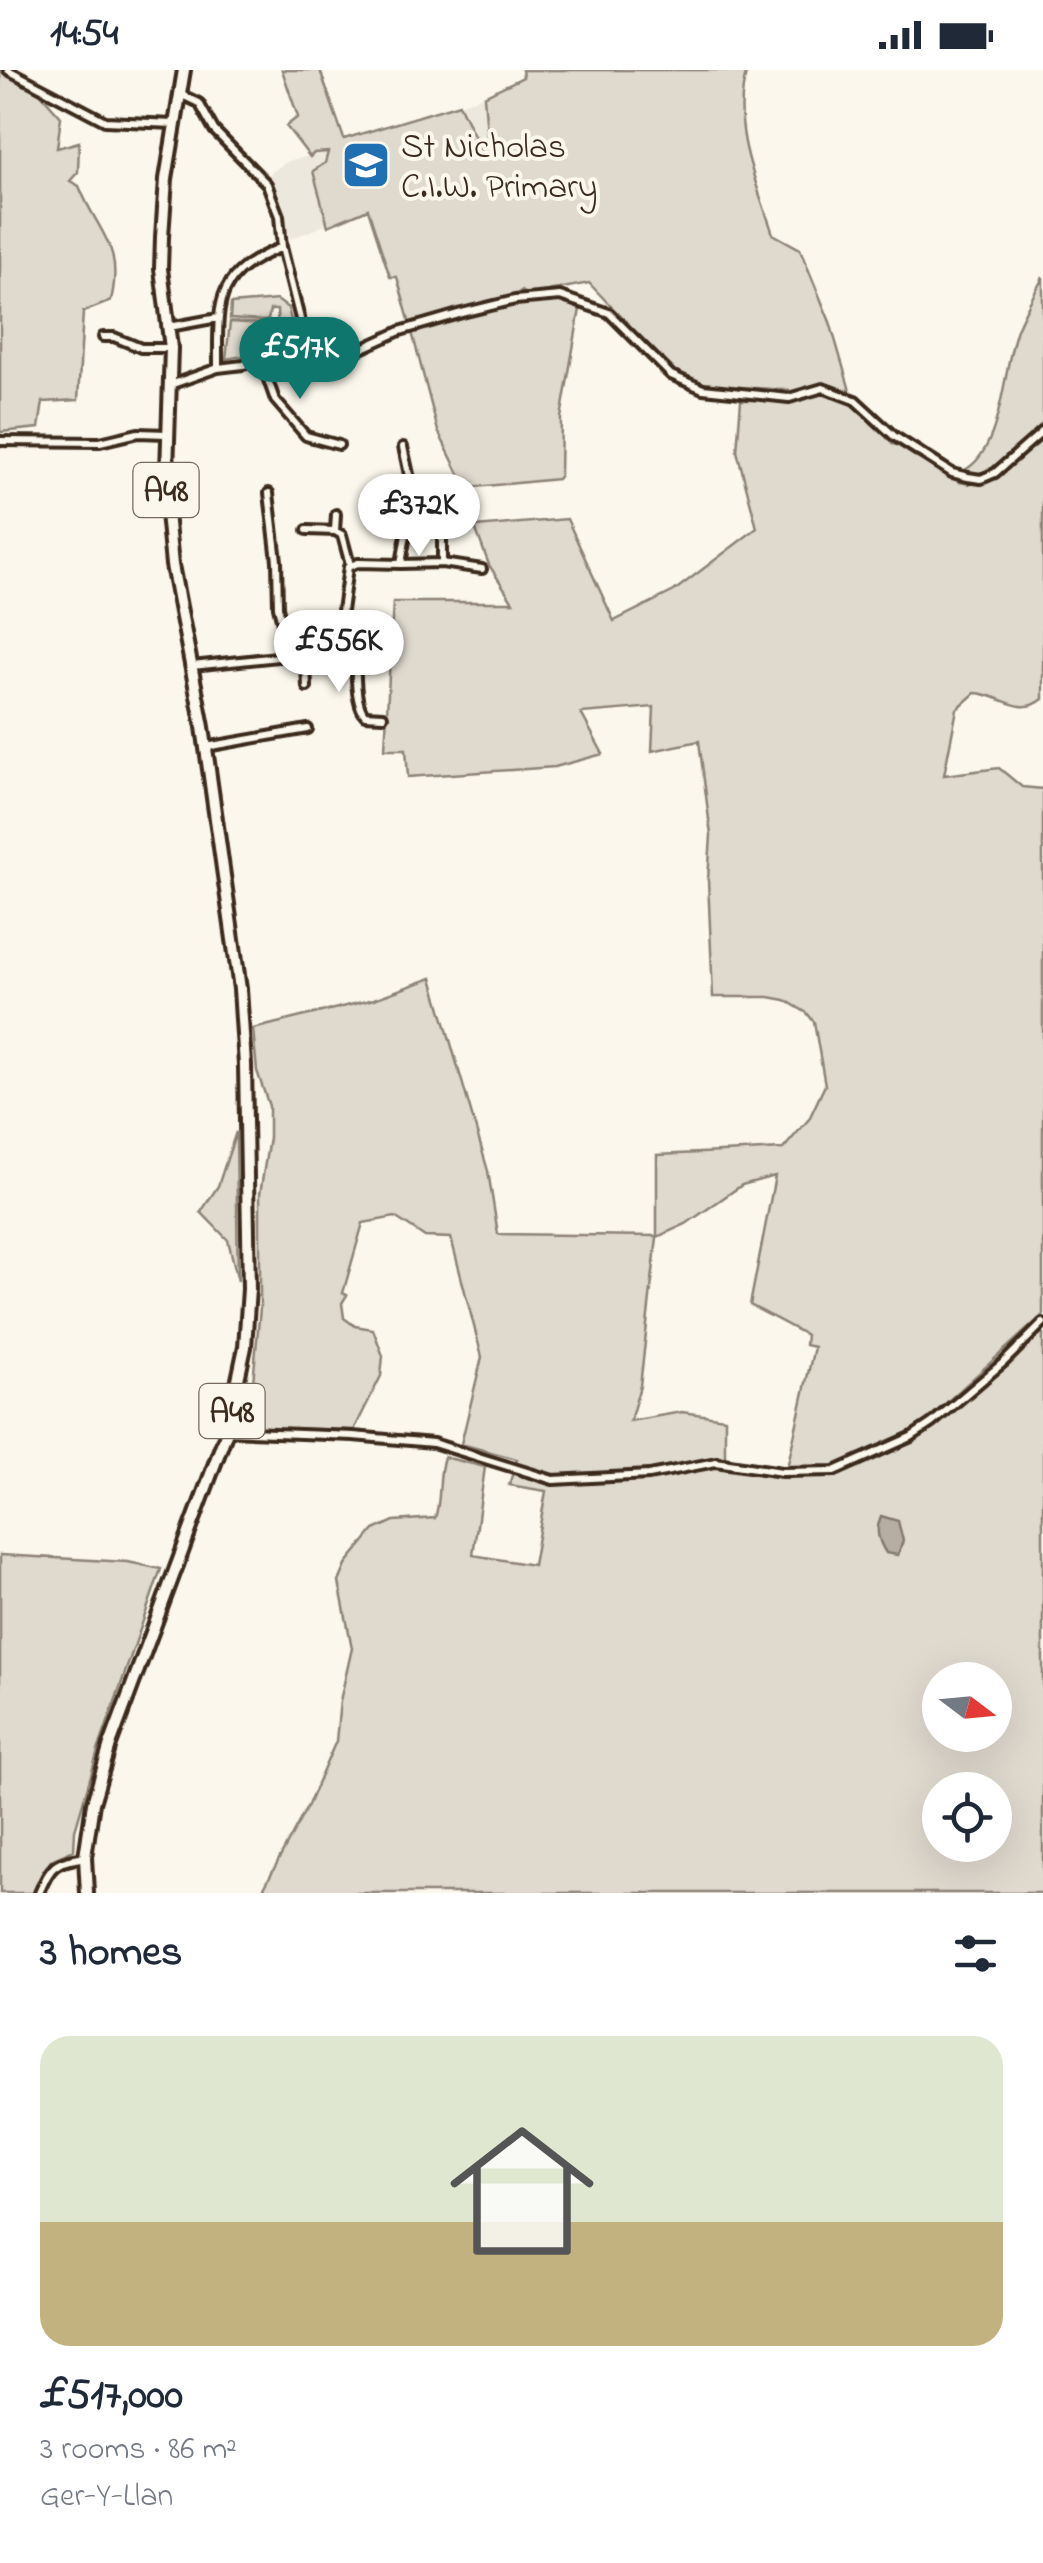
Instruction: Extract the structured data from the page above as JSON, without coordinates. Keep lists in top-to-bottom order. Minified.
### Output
{"streets":{"main road":["A48"]},"places":{"school or university":["St Nicholas C.I.W. Primary"]},"north":"right","page":{"status":"14:54","price":["£517K","£372K","£556K"],"heading":"3 homes","list":[{"name":"£517,000","note":"3 rooms · 86 m² · Ger-Y-Llan"}]}}
